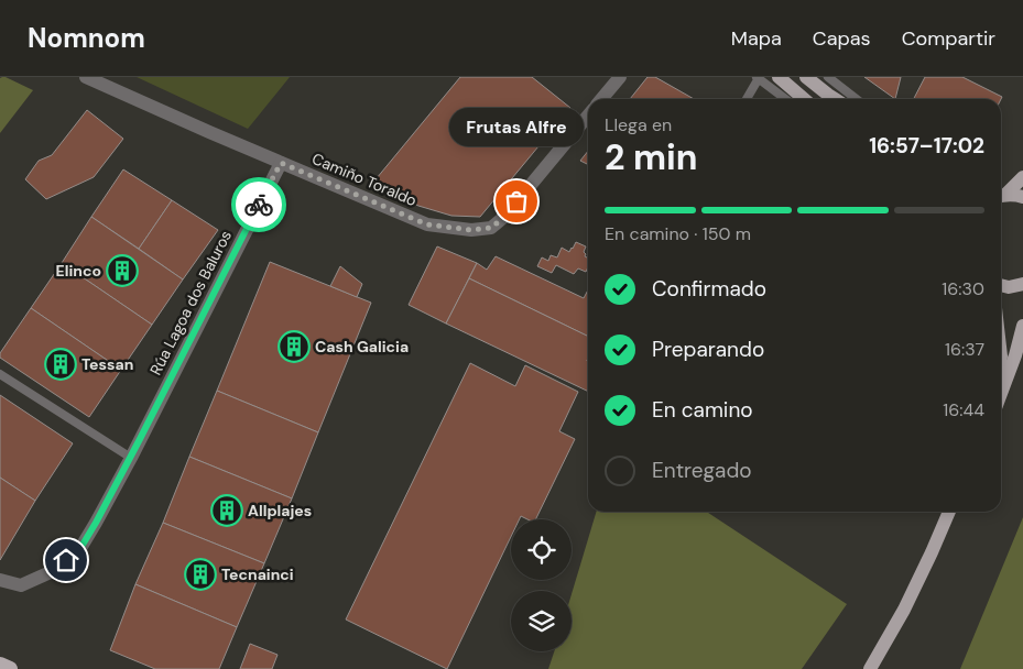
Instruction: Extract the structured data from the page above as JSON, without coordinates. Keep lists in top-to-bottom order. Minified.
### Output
{"streets":{"street":["Camiño Toraldo","Rúa Lagoa dos Baluros"]},"crossings":[["Camiño Toraldo","Rúa Lagoa dos Baluros"]],"places":{"other":["Frutas Alfre"],"building":["Elinco","Cash Galicia","Tessan","Allplajes","Tecnainci"]},"page":{"header":"Nomnom","nav":["Mapa","Capas","Compartir"],"heading":["2 min","Llega en","16:57–17:02"],"bubble":"Frutas Alfre","bar":"En camino · 150 m","list":[["Confirmado","16:30"],["Preparando","16:37"],["En camino","16:44"],"Entregado"]}}
